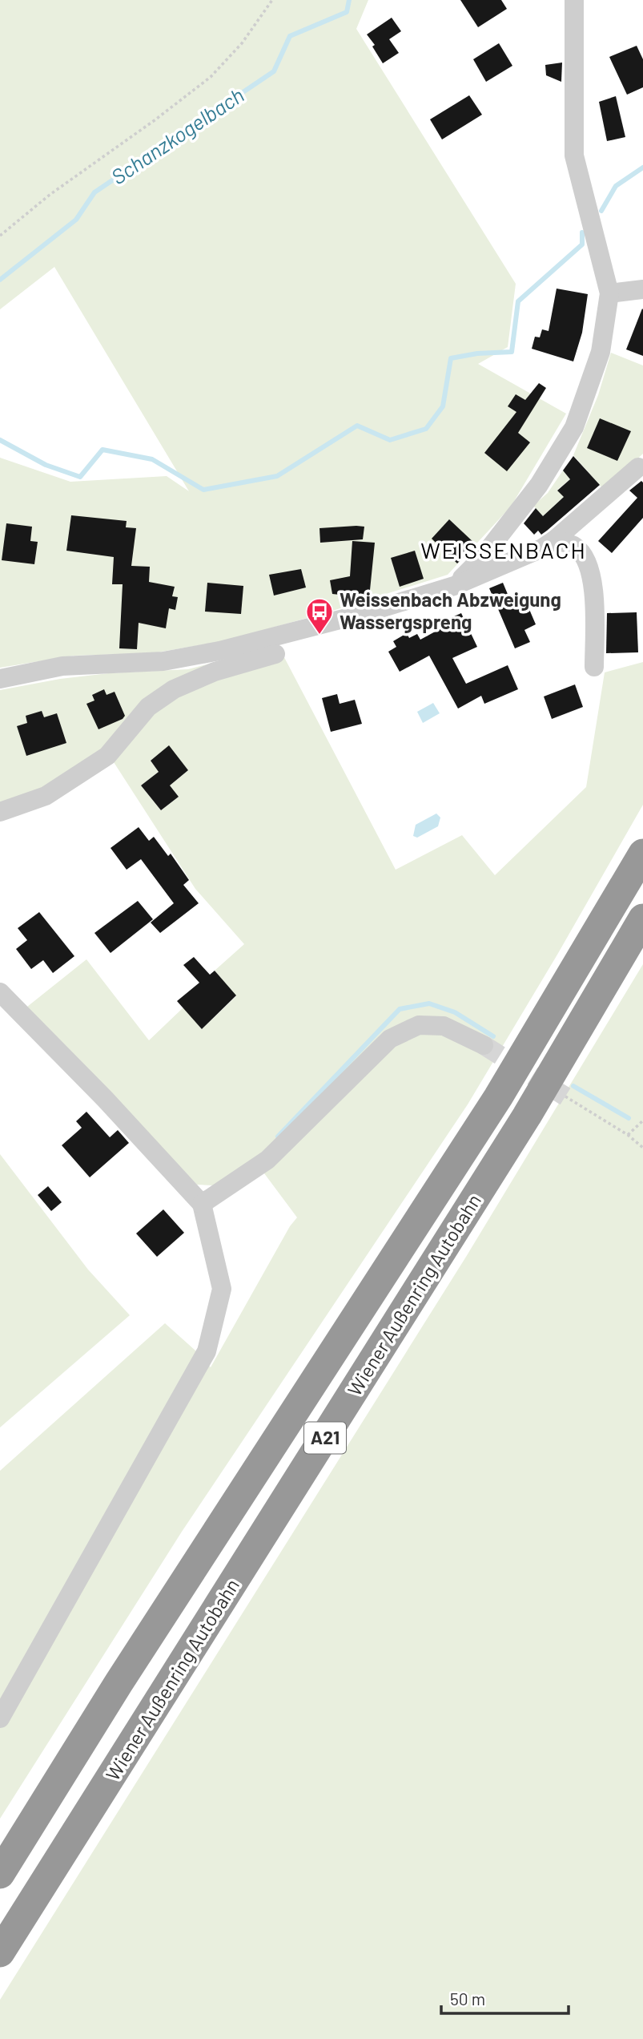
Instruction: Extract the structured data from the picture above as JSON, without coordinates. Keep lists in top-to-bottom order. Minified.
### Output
{"streets":{"highway":["Wiener Außenring Autobahn","A21"]},"districts":["WEISSENBACH"],"water":["Schanzkogelbach"],"places":{"bus stop":["Weissenbach Abzweigung Wassergspreng"]},"scale_bar":"50 m"}
